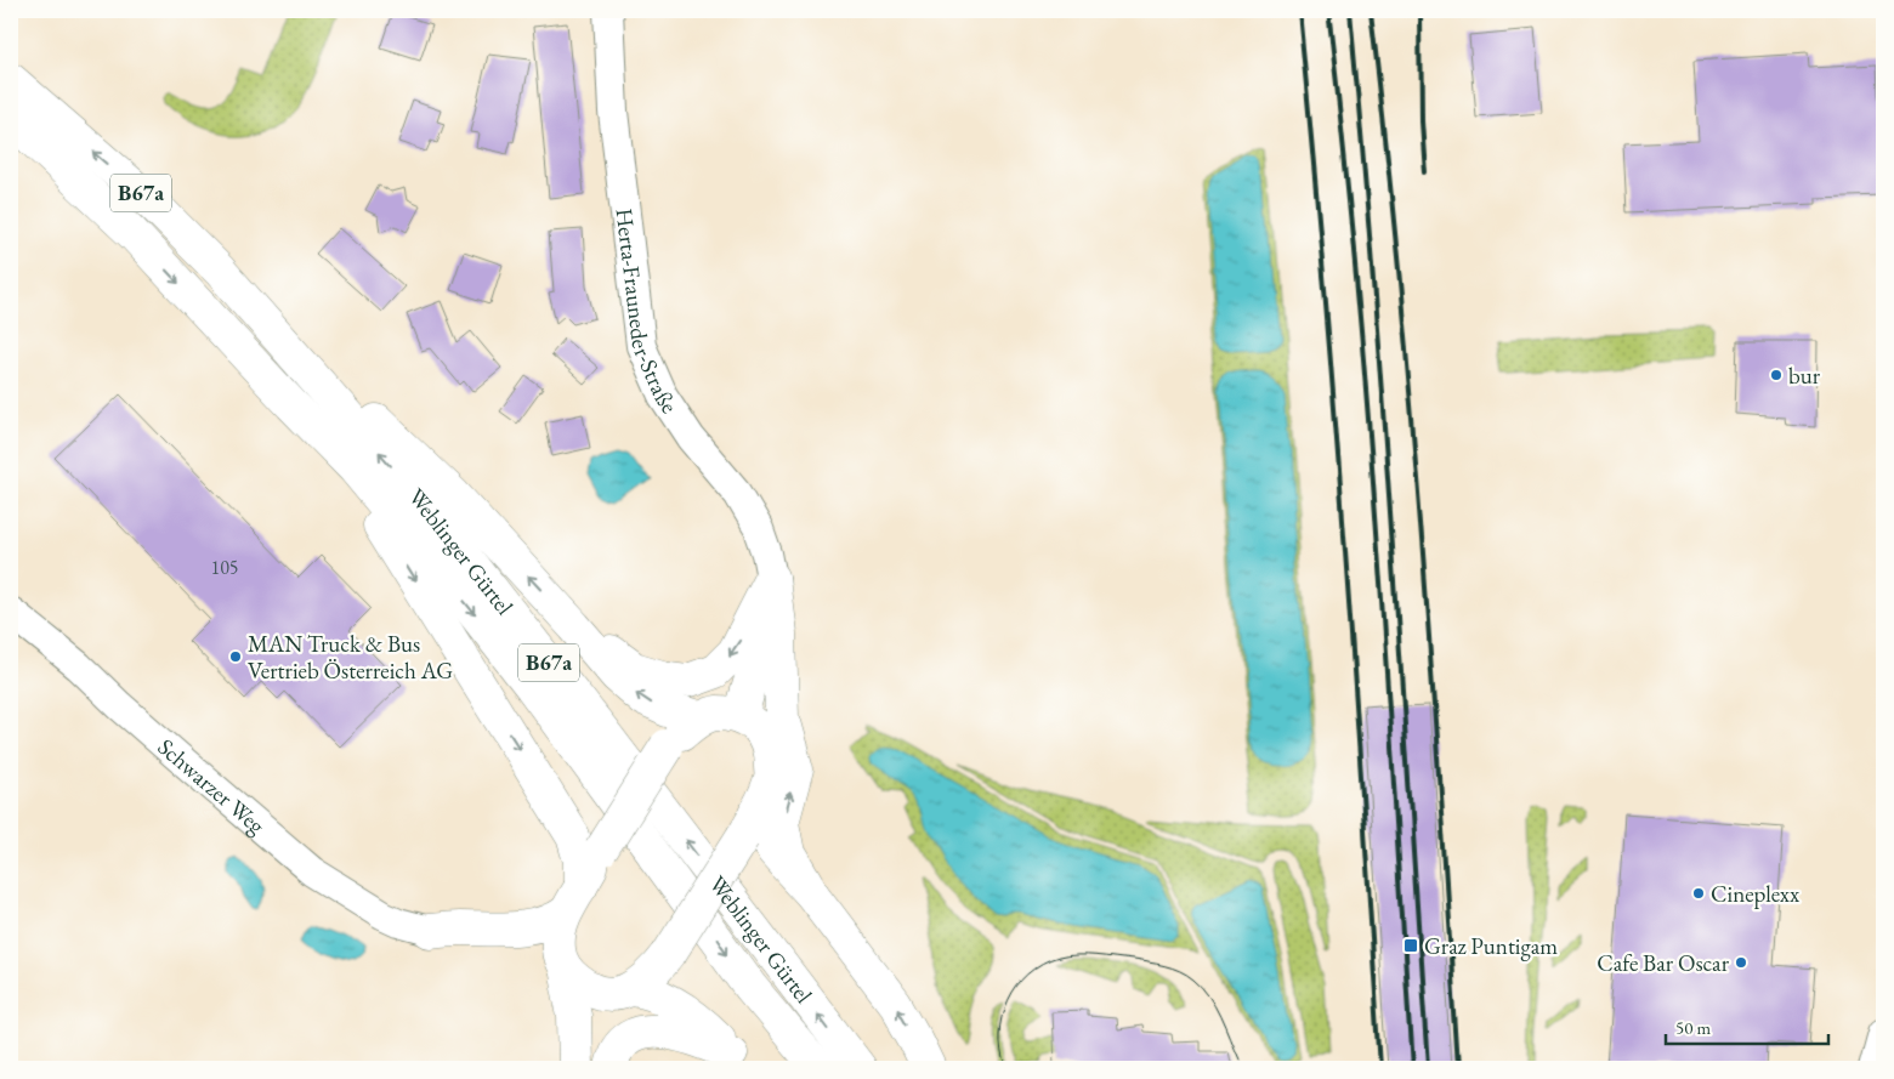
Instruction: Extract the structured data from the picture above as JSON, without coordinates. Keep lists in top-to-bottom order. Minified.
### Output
{"streets":{"main road":["B67a","Weblinger Gürtel"],"street":["Herta-Frauneder-Straße","Schwarzer Weg"]},"places":{"other":["bur","MAN Truck & Bus Vertrieb Österreich AG","Cineplexx","Cafe Bar Oscar"],"transit":["Graz Puntigam"]},"house_numbers":["105"],"scale_bar":"50 m"}
